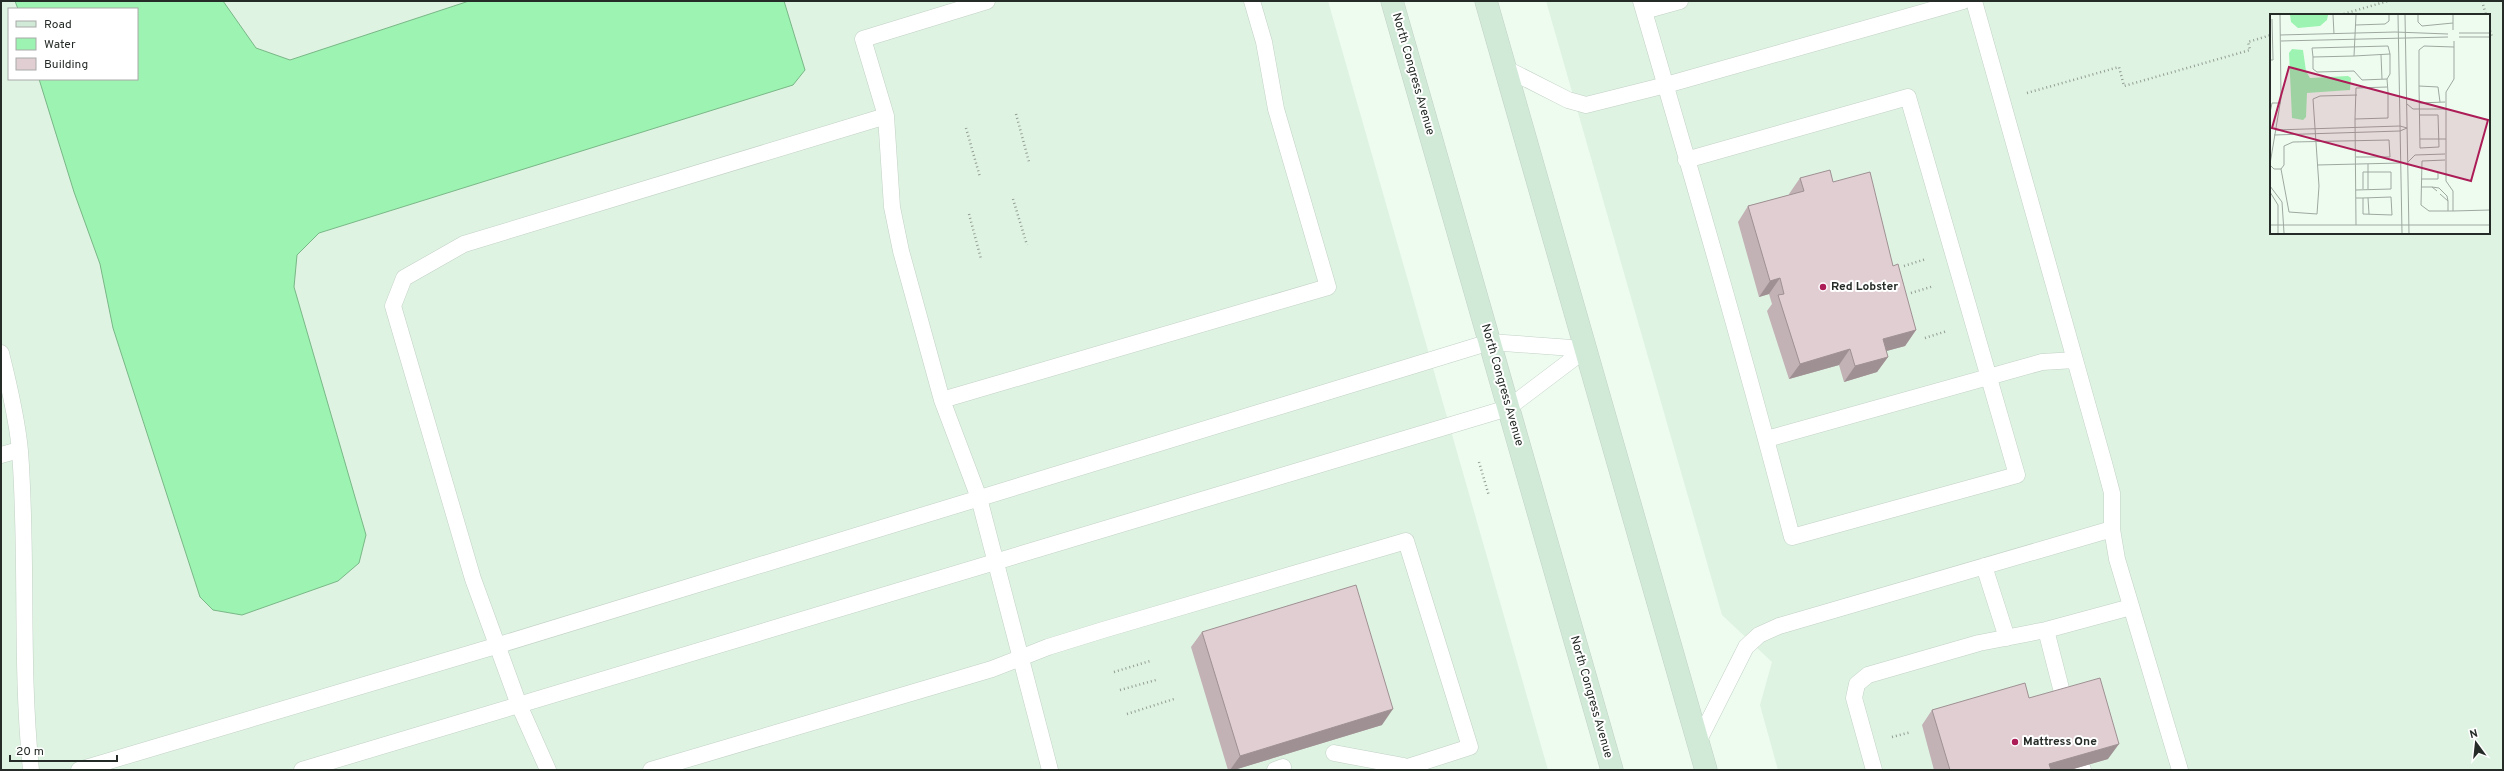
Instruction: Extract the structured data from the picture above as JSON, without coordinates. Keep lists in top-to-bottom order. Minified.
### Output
{"streets":{"main road":["North Congress Avenue"]},"places":["Red Lobster","Mattress One"],"legend":["Road","Water","Building"],"scale_bar":"20 m","north":"top"}
